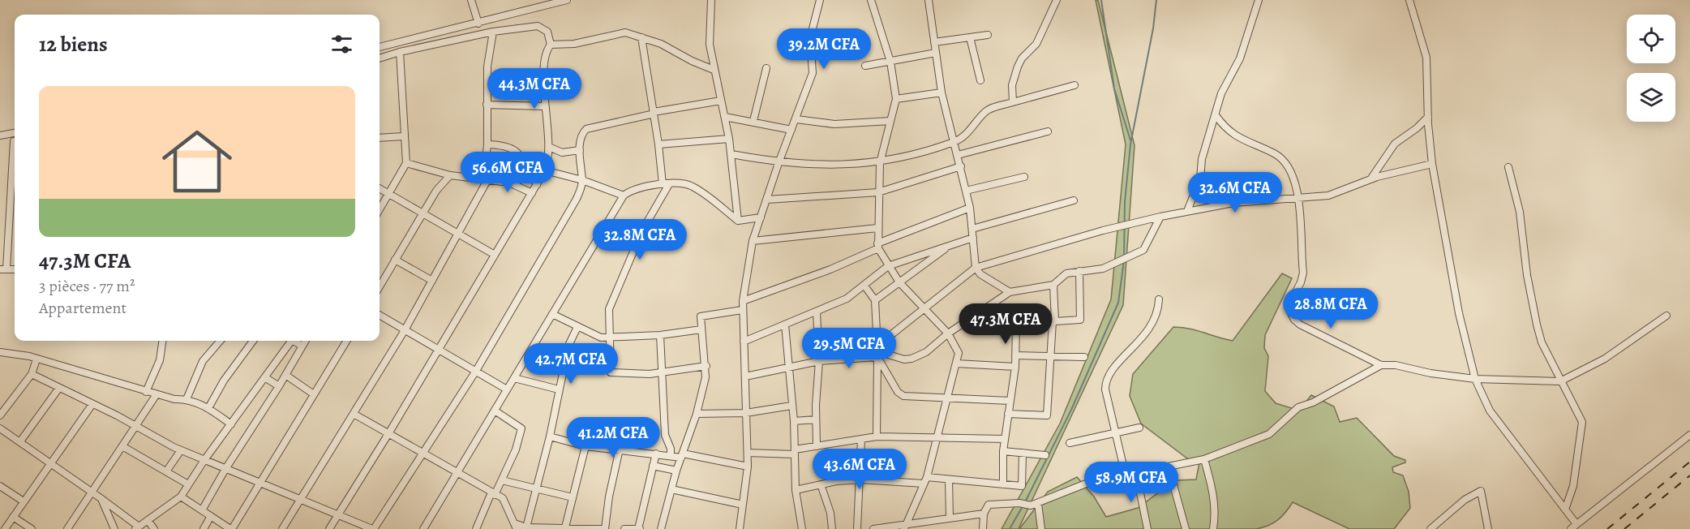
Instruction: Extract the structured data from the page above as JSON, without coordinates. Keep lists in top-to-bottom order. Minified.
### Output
{"page":{"heading":"12 biens","price":["39.2M CFA","44.3M CFA","56.6M CFA","32.6M CFA","32.8M CFA","28.8M CFA","47.3M CFA","29.5M CFA","42.7M CFA","41.2M CFA","43.6M CFA","58.9M CFA"],"list":[{"name":"47.3M CFA","note":"3 pièces · 77 m² · Appartement"}]}}
